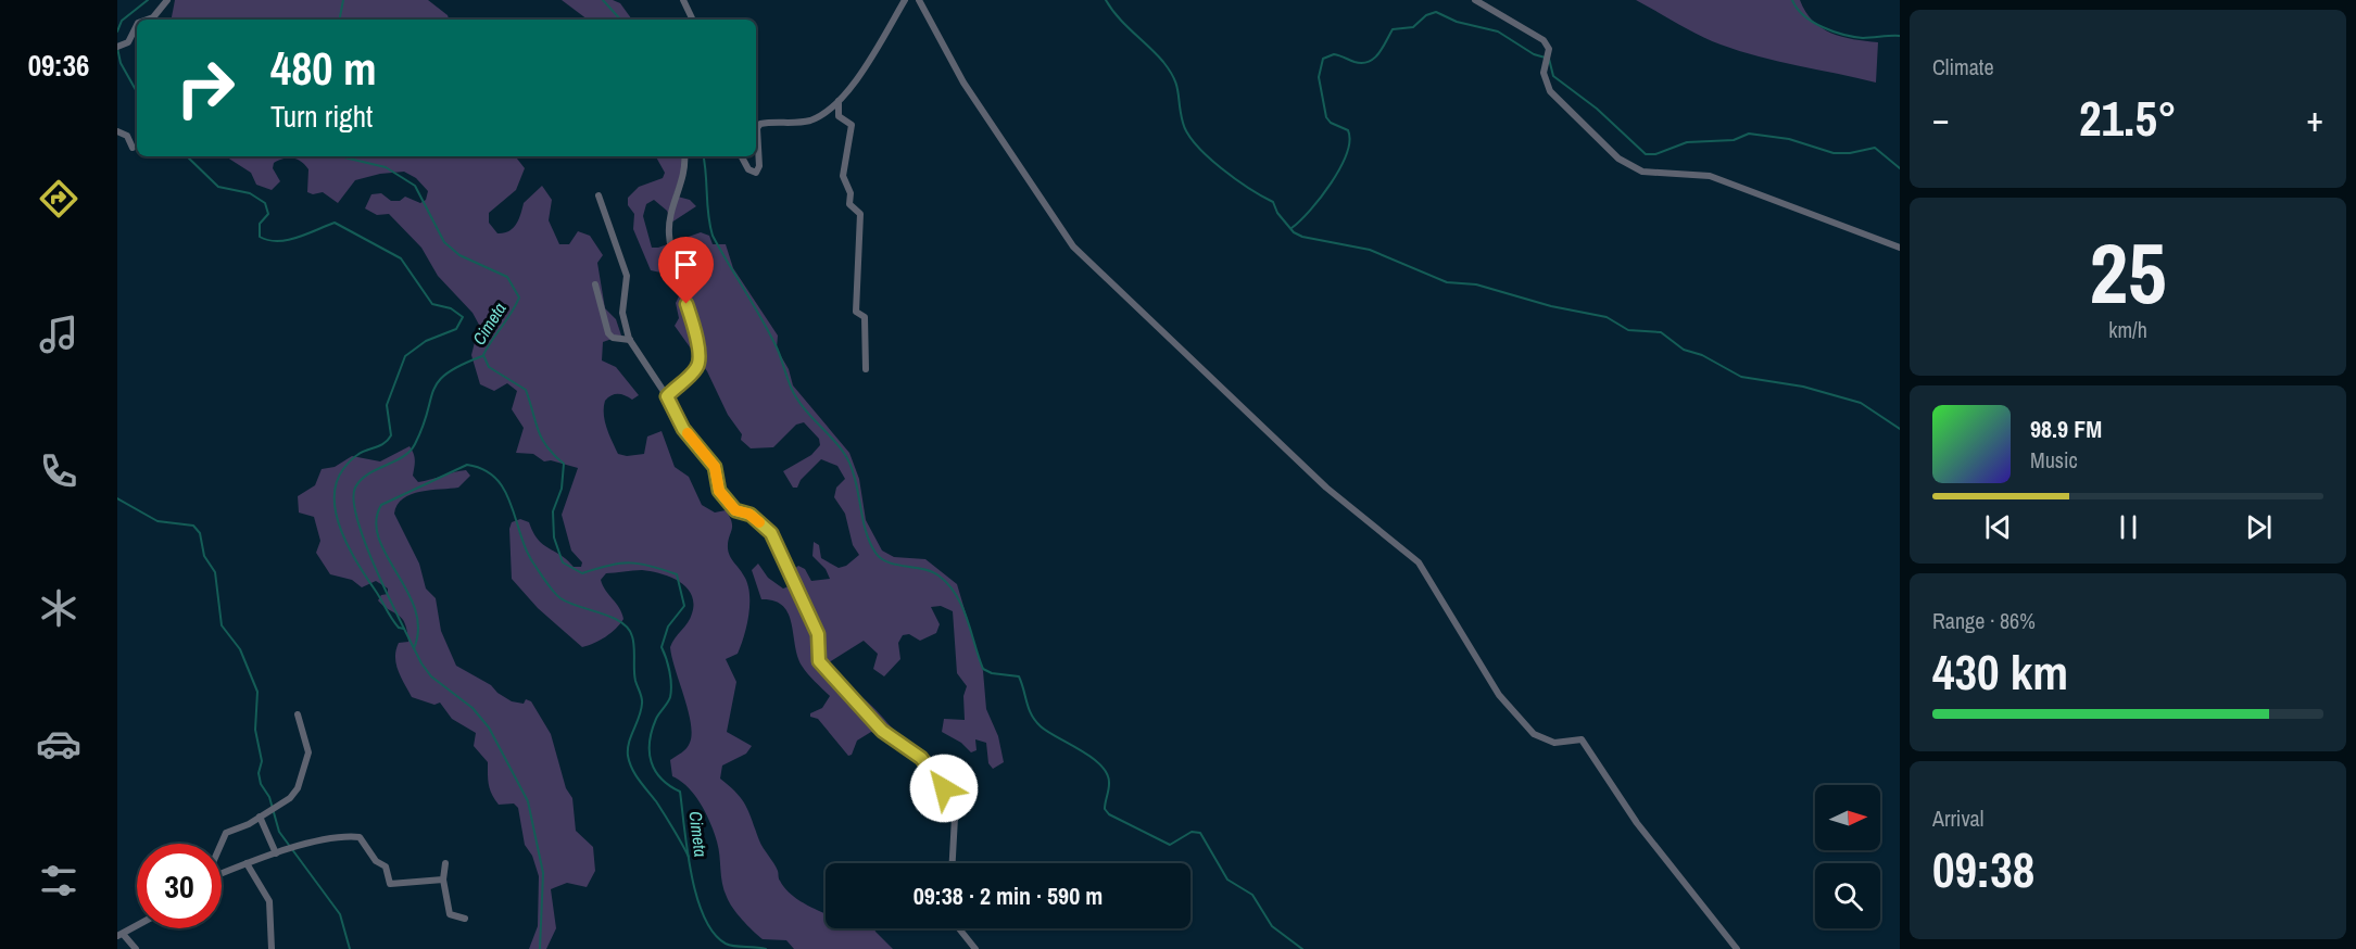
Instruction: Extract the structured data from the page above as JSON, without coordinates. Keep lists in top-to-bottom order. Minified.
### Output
{"water":["Cimeta"],"north":"right","page":{"tabs":"09:36","tile":["Climate",["25","km/h"],["Range · 86%","430 km"],["Arrival","09:38"]],"turn":["480 m","Turn right"],"heat":["−","21.5°","+"],"song":["98.9 FM","Music"],"limit":"30","trip":"09:38 · 2 min · 590 m"}}
